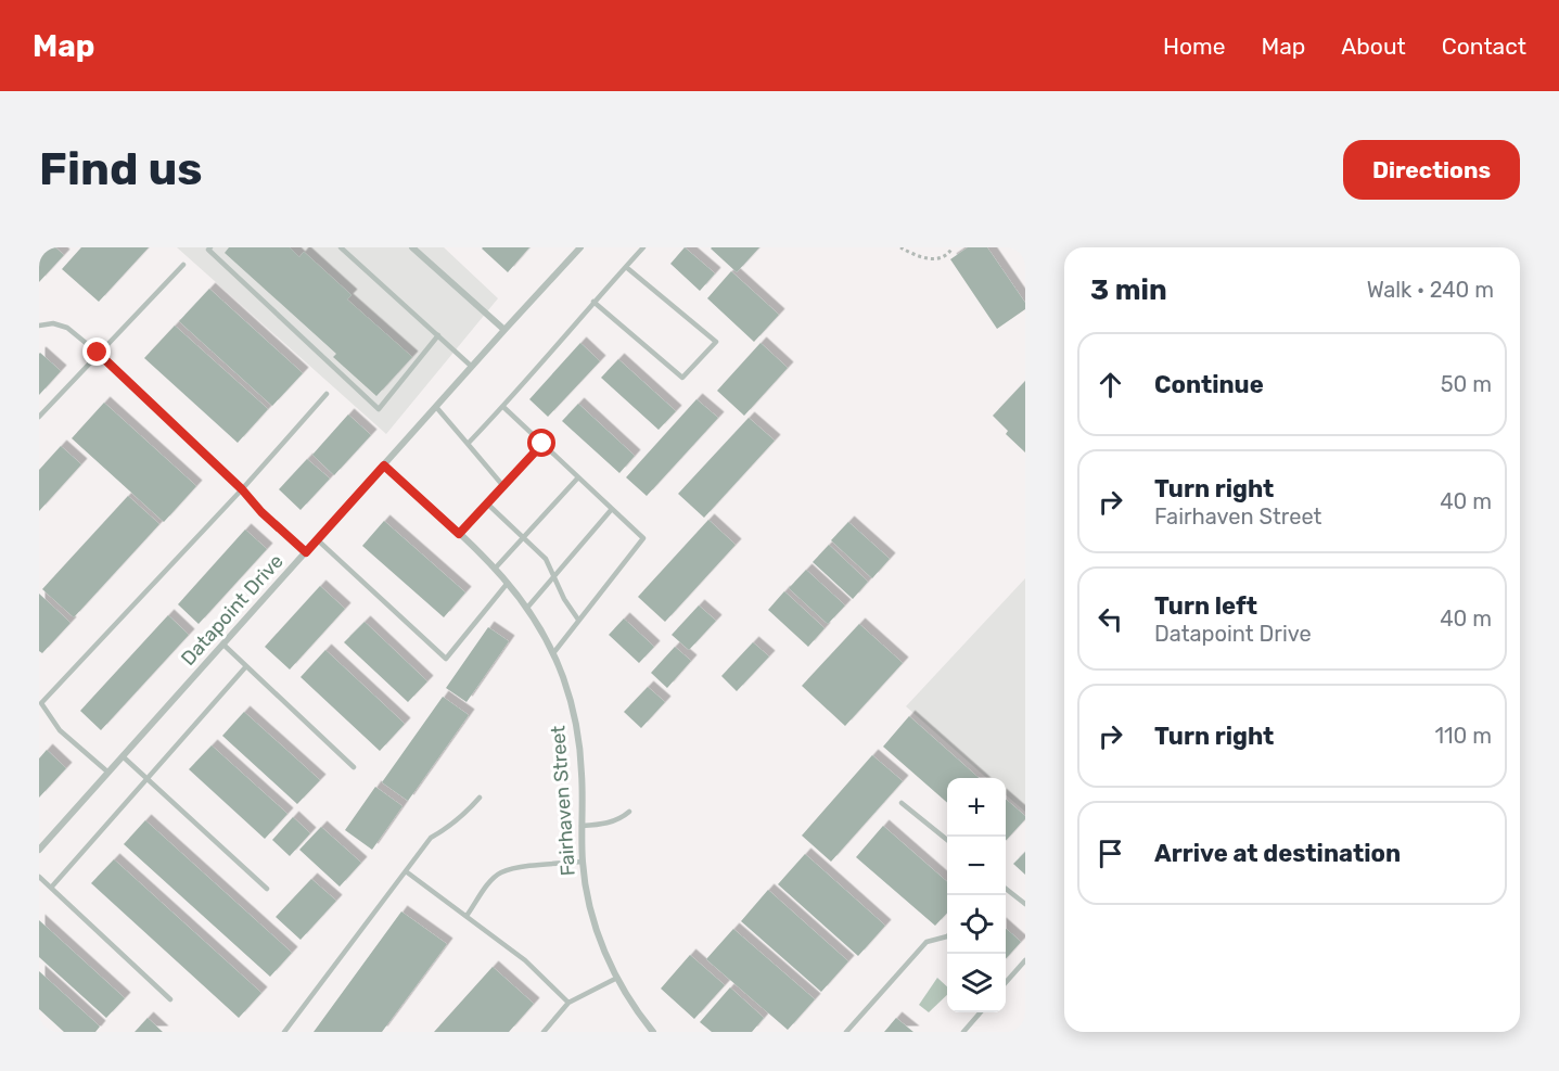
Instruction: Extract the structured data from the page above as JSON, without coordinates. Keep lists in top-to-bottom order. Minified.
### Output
{"streets":{"street":["Datapoint Drive","Fairhaven Street"]},"crossings":[["Datapoint Drive","Fairhaven Street"]],"page":{"header":"Map","nav":["Home","Map","About","Contact"],"buttons":"Directions","title":"Find us","heading":["3 min","Walk · 240 m"],"list":[["Continue","50 m"],["Turn right","Fairhaven Street","40 m"],["Turn left","Datapoint Drive","40 m"],["Turn right","110 m"],"Arrive at destination"],"map_buttons":["+","−"]}}
